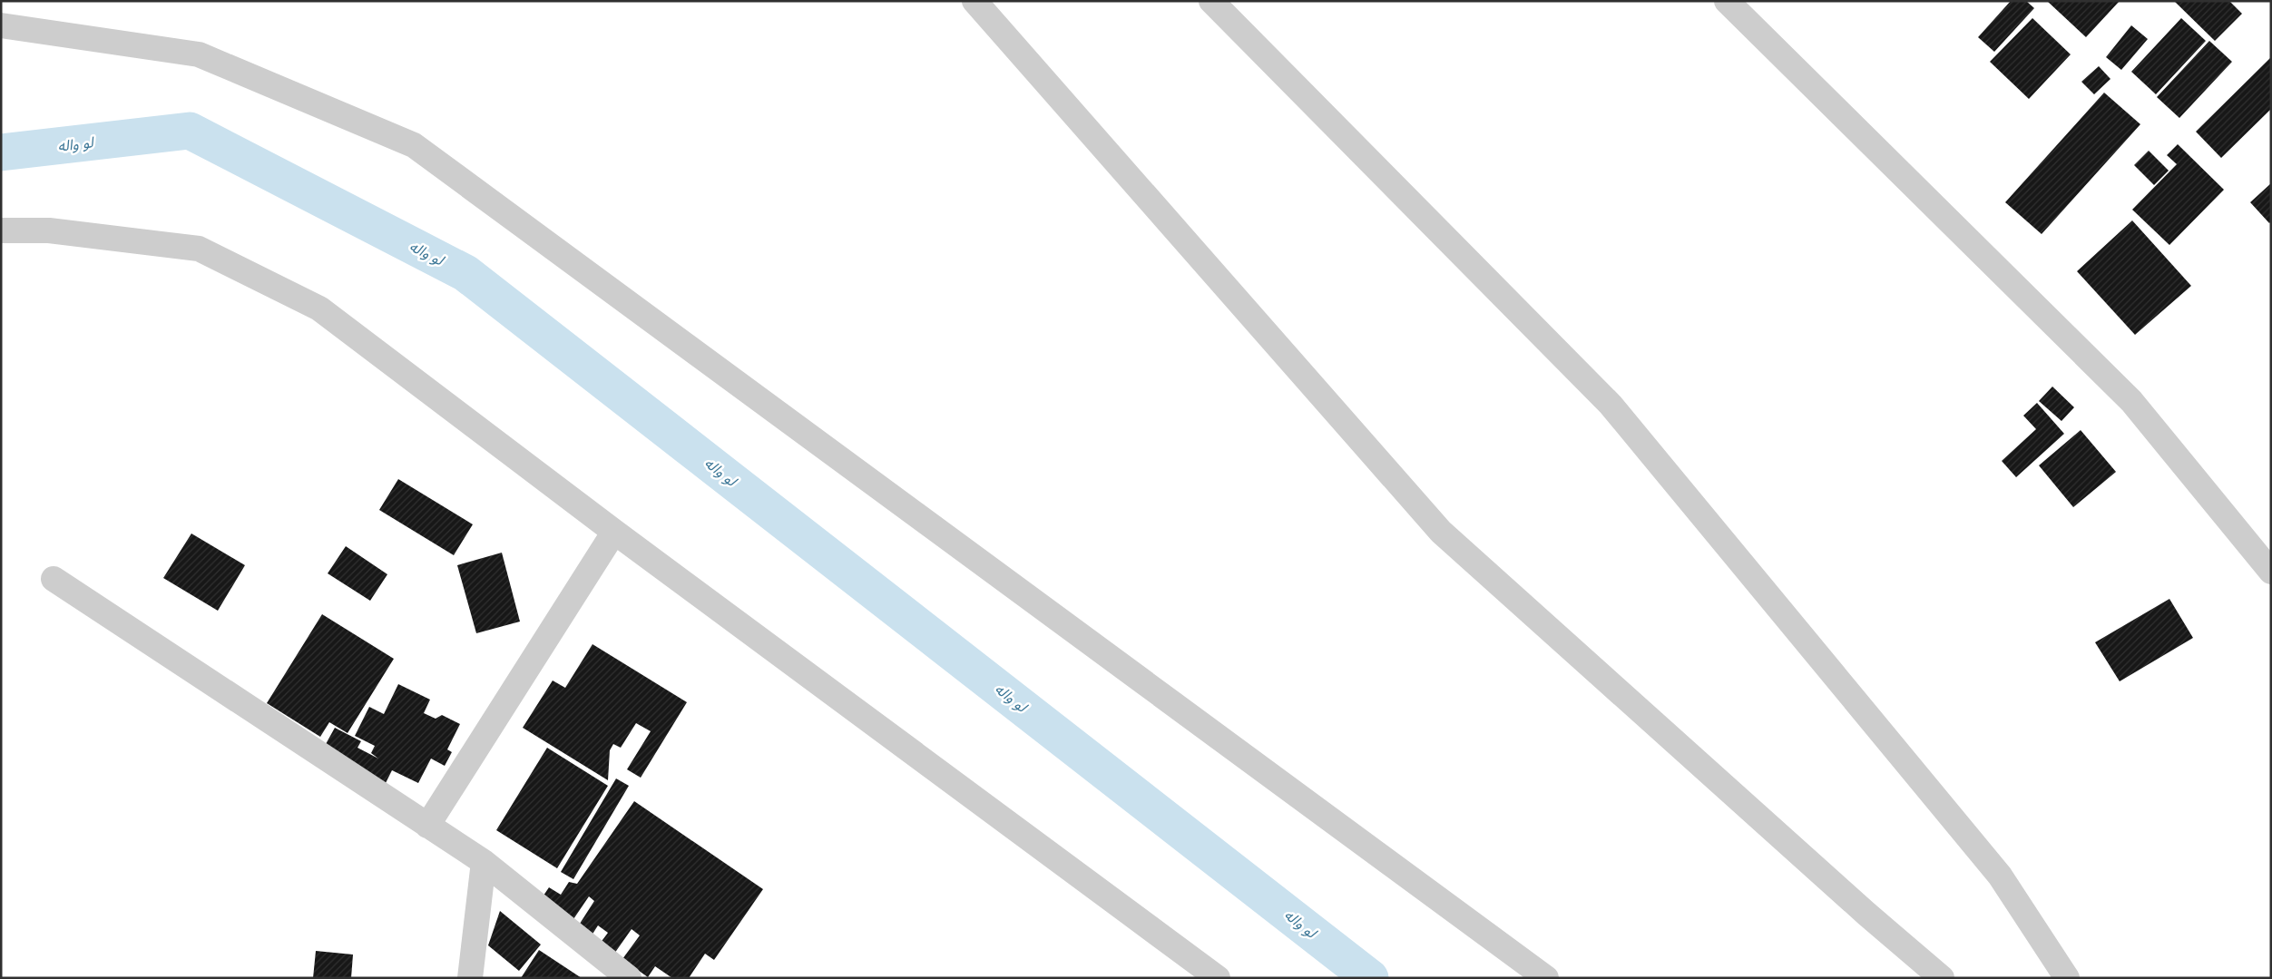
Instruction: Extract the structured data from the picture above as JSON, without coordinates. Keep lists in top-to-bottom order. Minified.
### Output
{"water":["لو واله"]}
